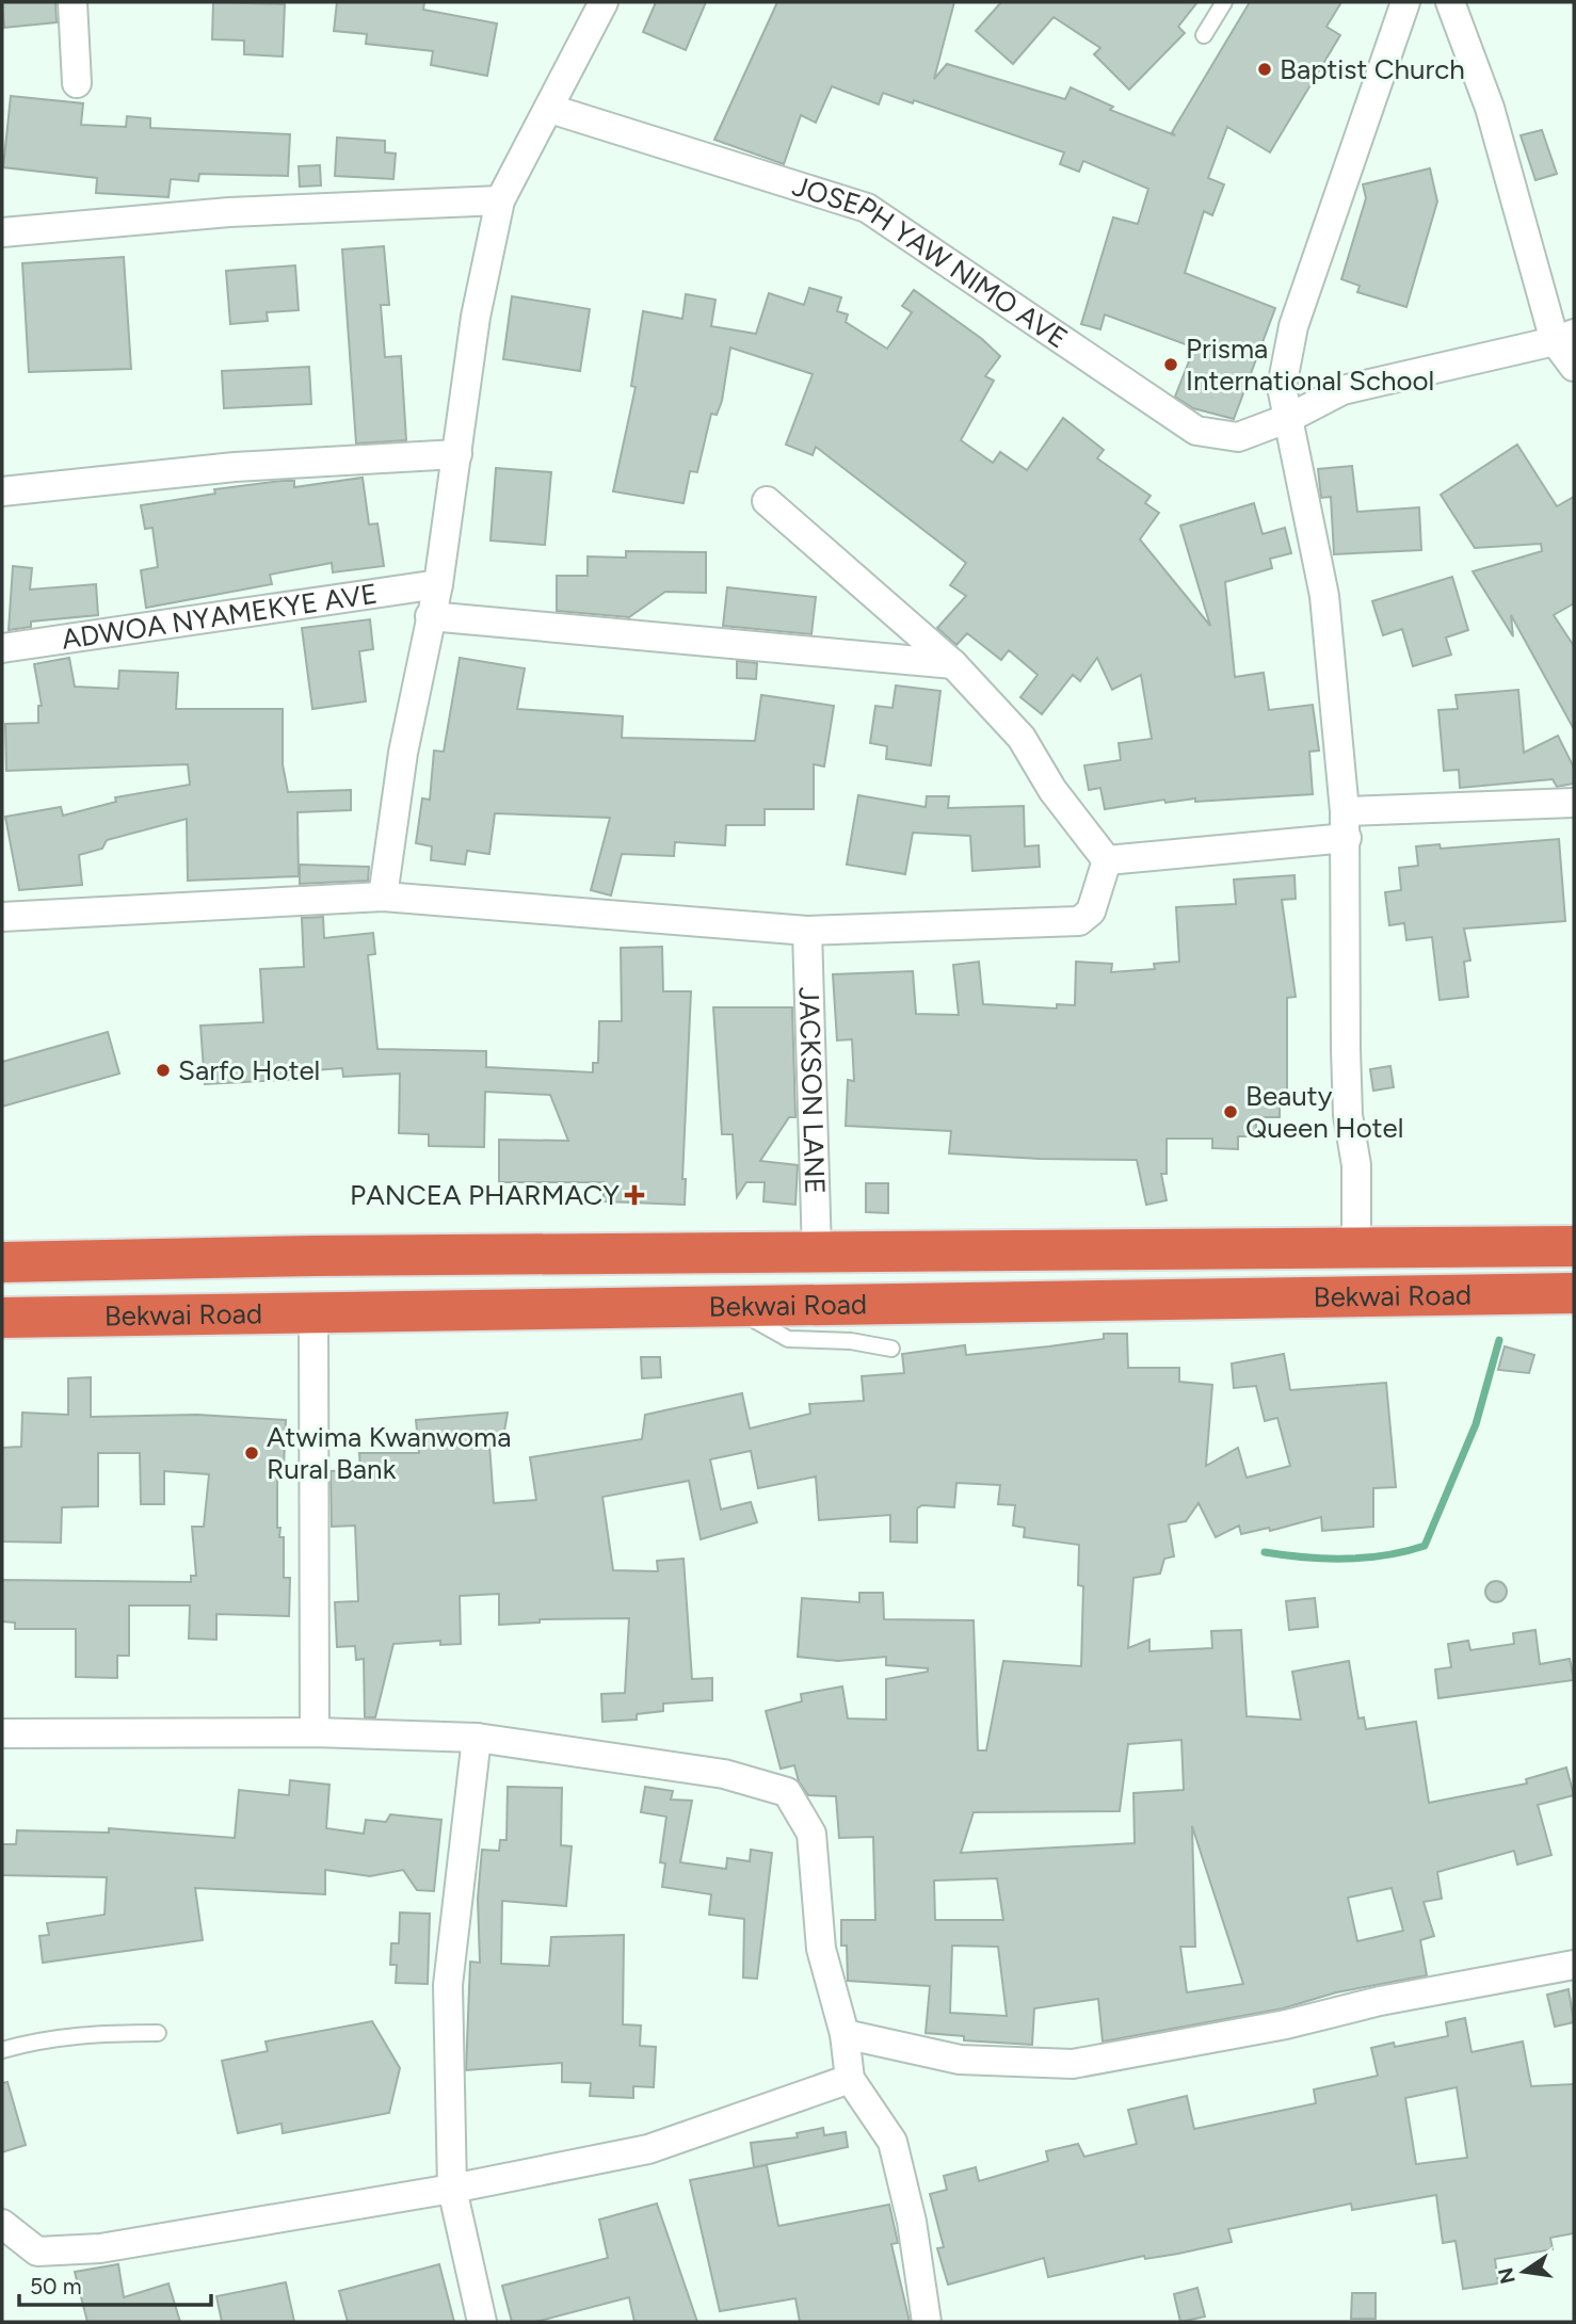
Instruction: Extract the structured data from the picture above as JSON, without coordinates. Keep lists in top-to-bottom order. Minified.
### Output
{"streets":{"highway":["Bekwai Road"],"street":["JOSEPH YAW NIMO AVE","ADWOA NYAMEKYE AVE","JACKSON LANE"]},"crossings":[["JACKSON LANE","Bekwai Road"]],"places":{"other":["Baptist Church","Prisma International School","Sarfo Hotel","Beauty Queen Hotel","Atwima Kwanwoma Rural Bank"],"health":["PANCEA PHARMACY"]},"scale_bar":"50 m","north":"left"}
